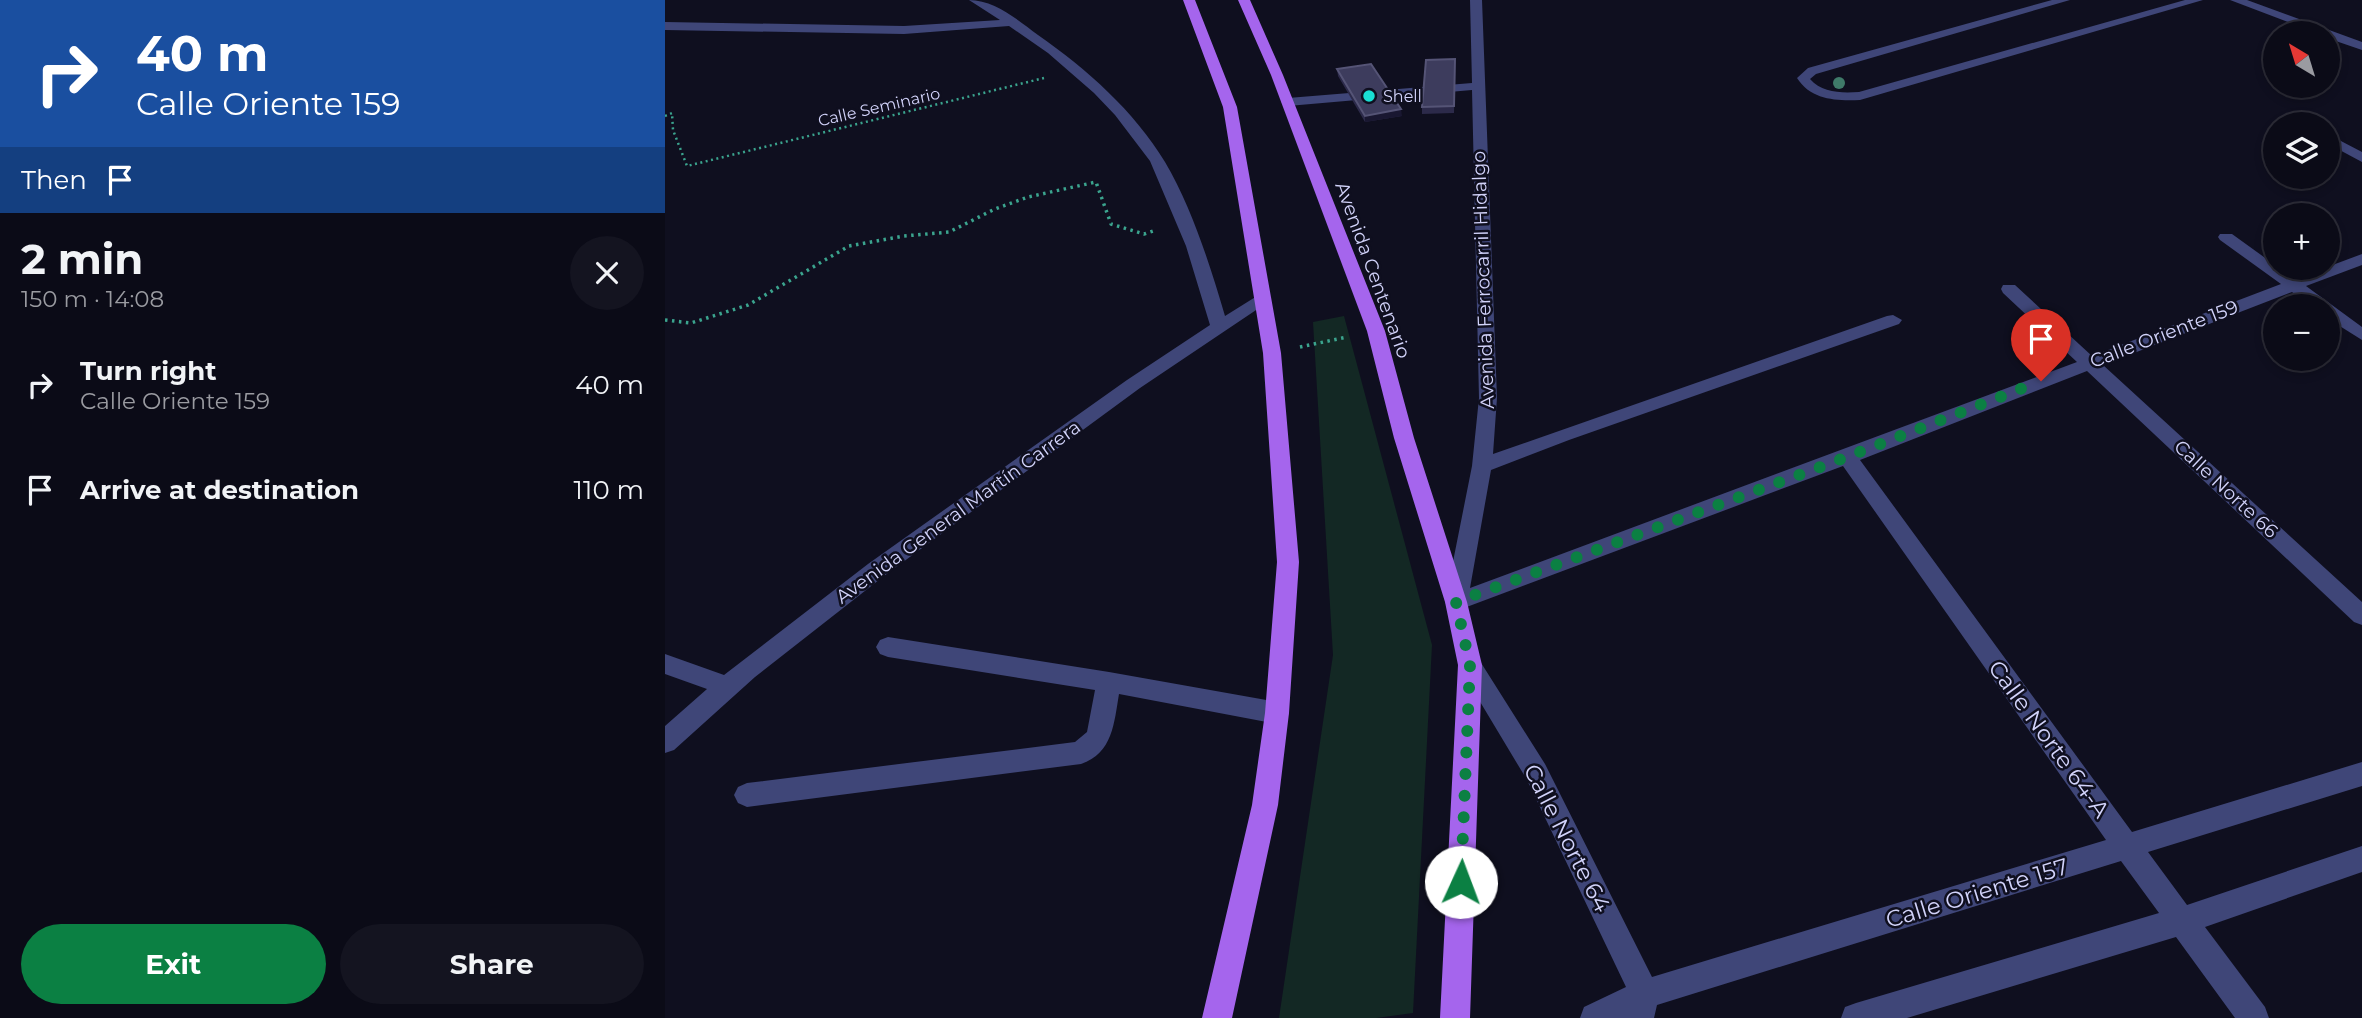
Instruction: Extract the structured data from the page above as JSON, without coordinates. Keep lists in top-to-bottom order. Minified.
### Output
{"streets":{"main road":["Avenida Centenario","Avenida Ferrocarril Hidalgo"],"street":["Calle Oriente 159","Calle Norte 66","Avenida General Martín Carrera","Calle Norte 64-A","Calle Norte 64","Calle Oriente 157"],"path":["Calle Seminario"]},"crossings":[["Avenida Centenario","Avenida Ferrocarril Hidalgo"],["Avenida Centenario","Calle Oriente 159"],["Avenida Ferrocarril Hidalgo","Calle Oriente 159"],["Avenida Ferrocarril Hidalgo","Calle Norte 64"],["Calle Oriente 159","Calle Norte 66"],["Calle Oriente 159","Calle Norte 64-A"],["Calle Norte 64-A","Calle Oriente 157"],["Calle Norte 64","Calle Oriente 157"]],"places":["Shell"],"north":"top left","page":{"turn":["40 m","Calle Oriente 159"],"map_buttons":["+","−"],"then":"Then","heading":["2 min","150 m · 14:08"],"list":[{"name":"Turn right","note":"Calle Oriente 159","value":"40 m"},{"name":"Arrive at destination","value":"110 m"}],"buttons":["Exit","Share"]}}
